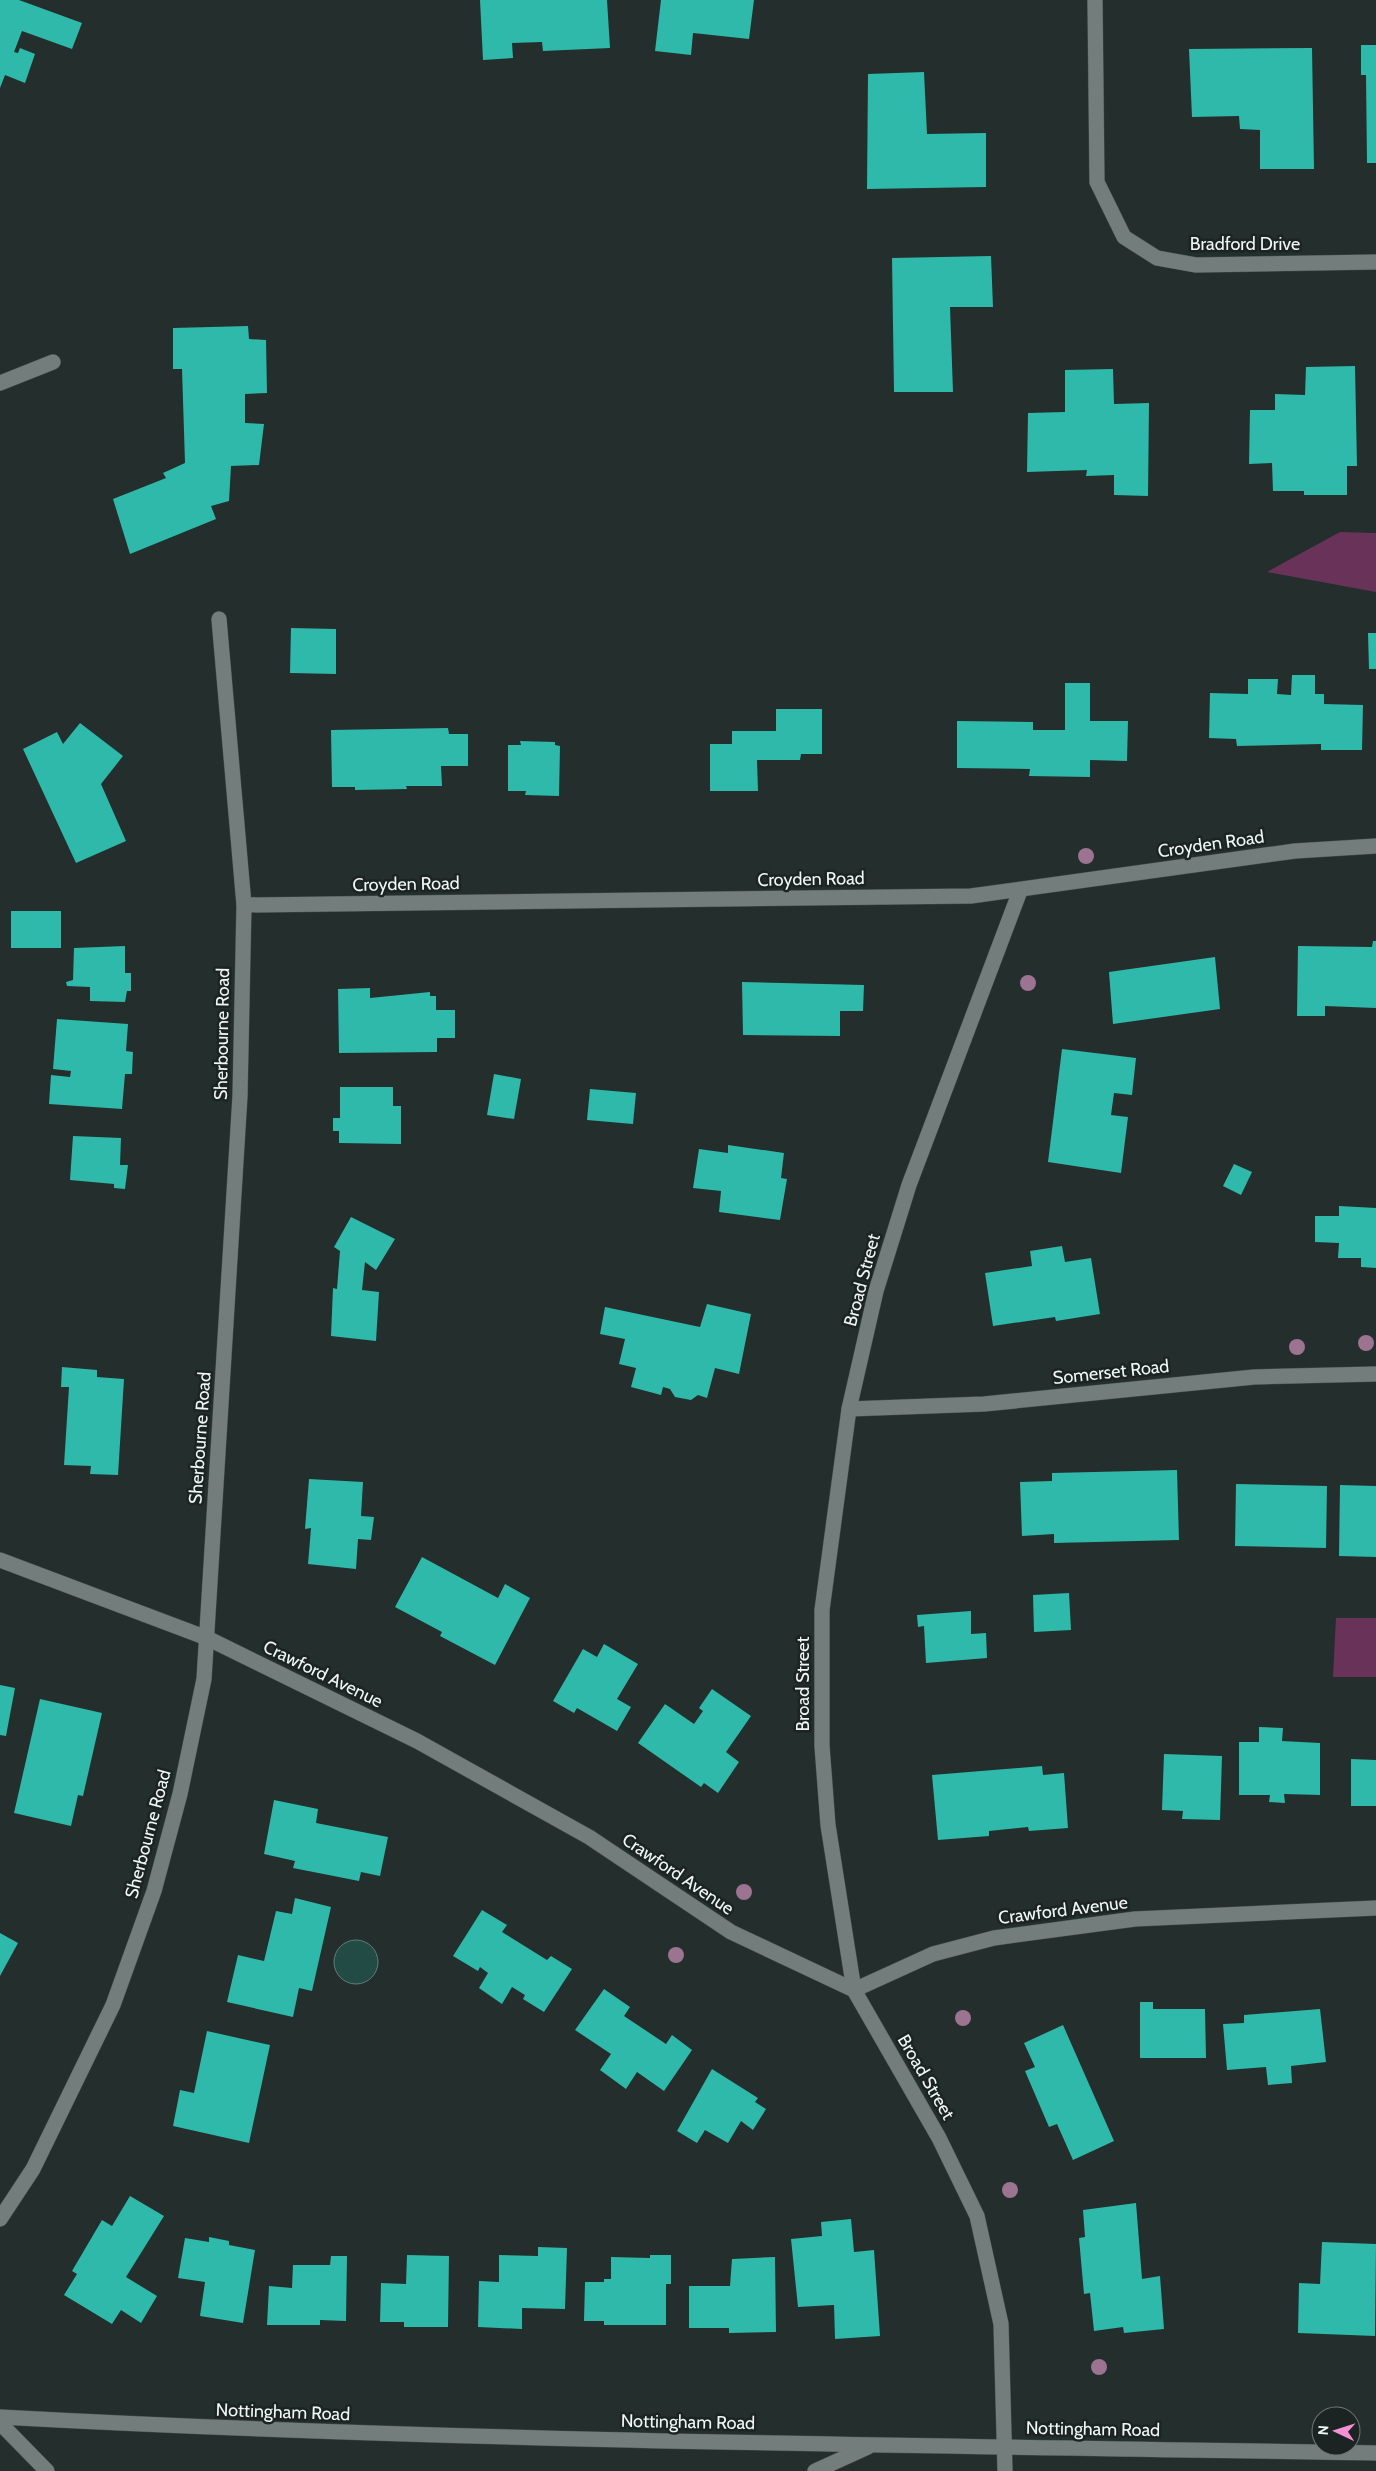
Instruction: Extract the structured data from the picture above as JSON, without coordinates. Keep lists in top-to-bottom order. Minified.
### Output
{"streets":{"street":["Bradford Drive","Croyden Road","Sherbourne Road","Broad Street","Somerset Road","Crawford Avenue","Nottingham Road"]},"crossings":[["Croyden Road","Sherbourne Road"],["Croyden Road","Broad Street"],["Sherbourne Road","Crawford Avenue"],["Broad Street","Somerset Road"],["Broad Street","Crawford Avenue"],["Broad Street","Nottingham Road"]],"north":"left"}
